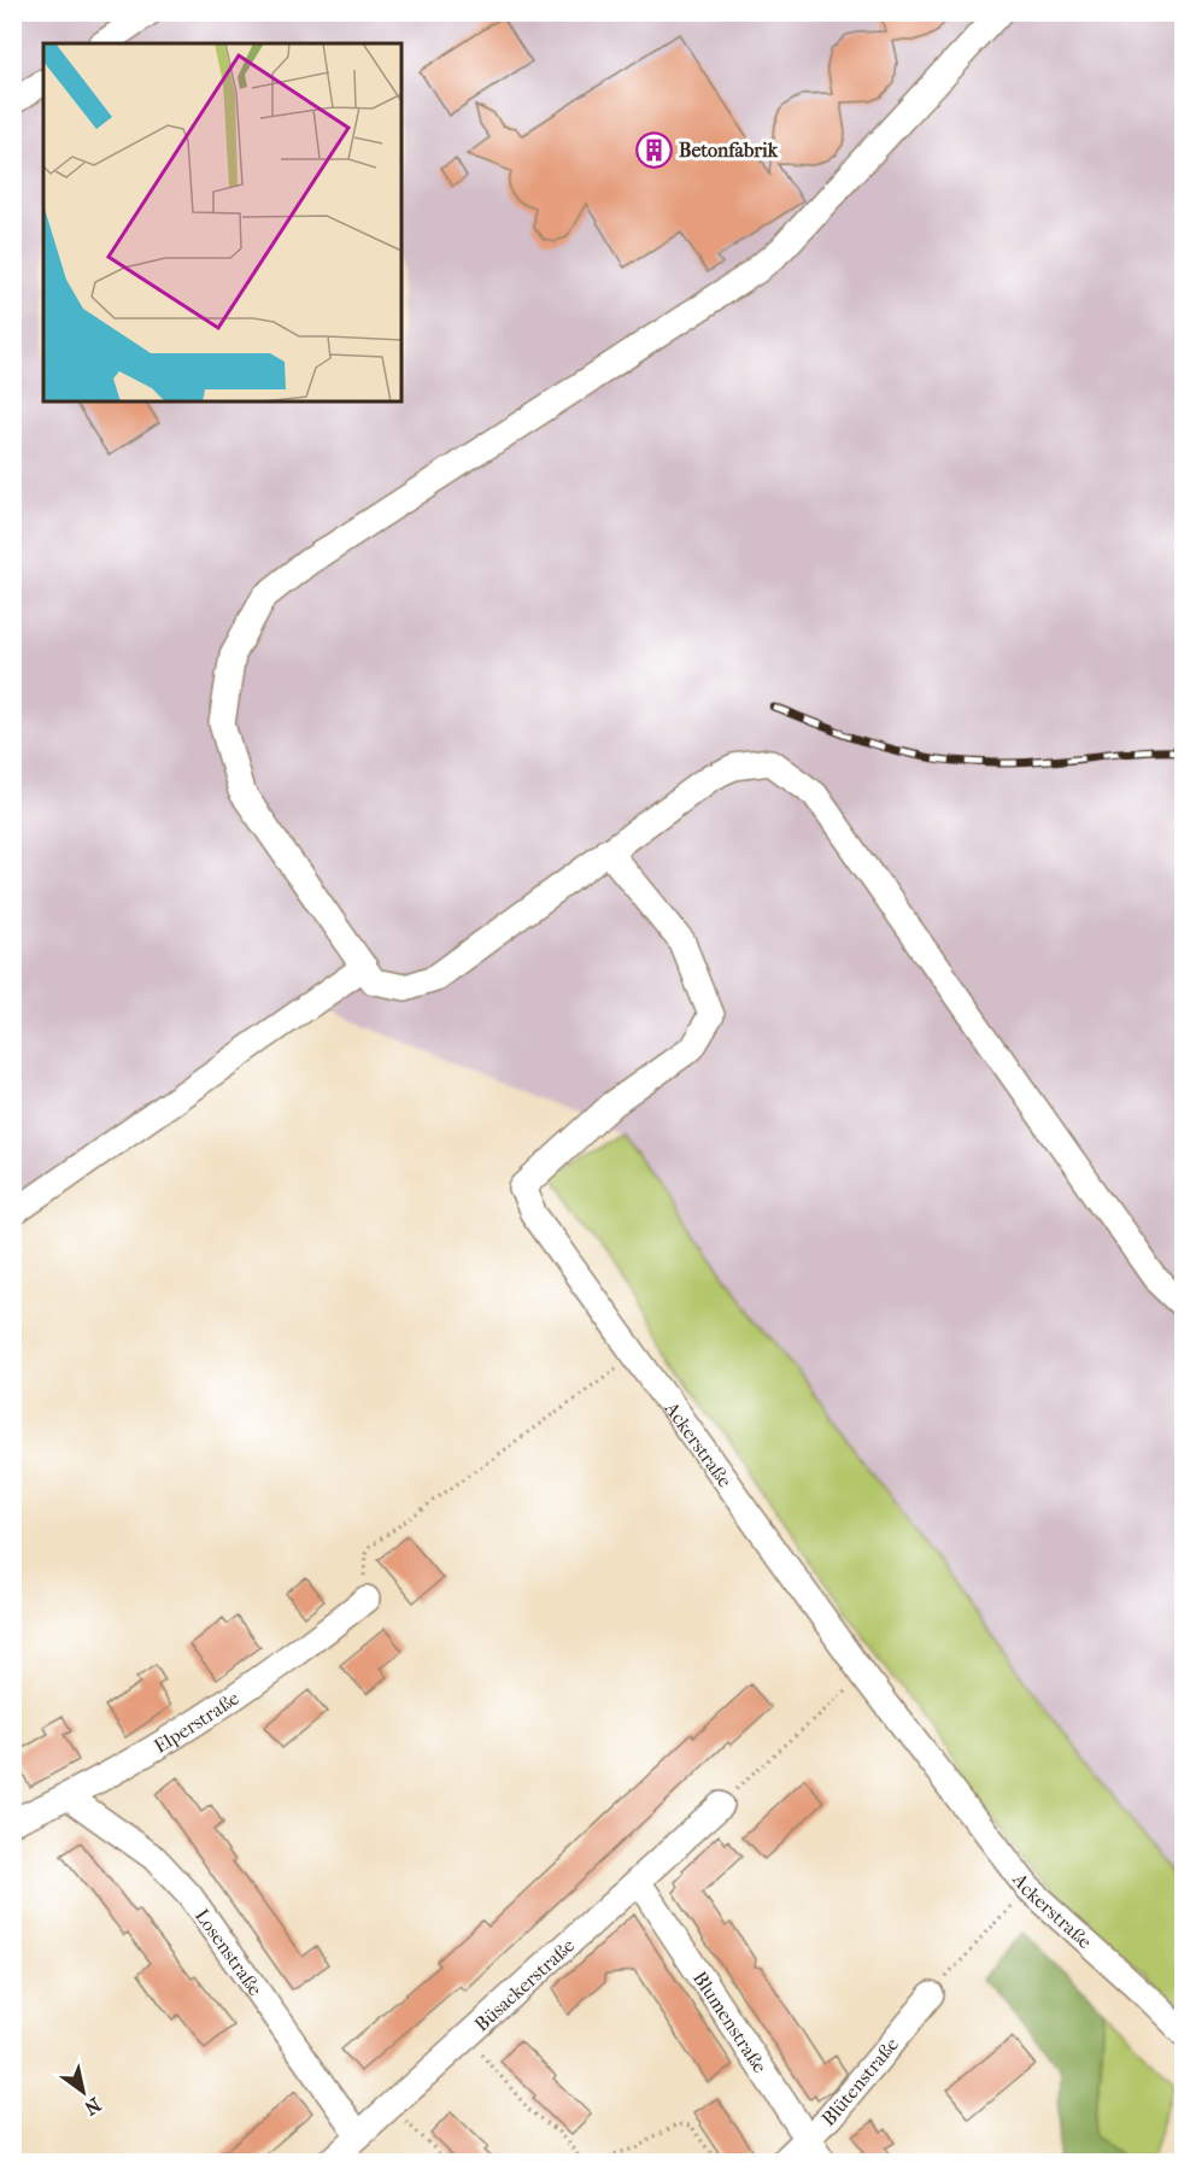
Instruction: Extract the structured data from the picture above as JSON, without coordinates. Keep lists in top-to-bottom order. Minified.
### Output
{"streets":{"street":["Ackerstraße","Elperstraße","Losenstraße","Büsackerstraße","Blumenstraße","Blütenstraße"]},"crossings":[["Elperstraße","Losenstraße"],["Losenstraße","Büsackerstraße"],["Büsackerstraße","Blumenstraße"],["Blumenstraße","Blütenstraße"]],"places":{"building":["Betonfabrik"]},"north":"bottom right"}
